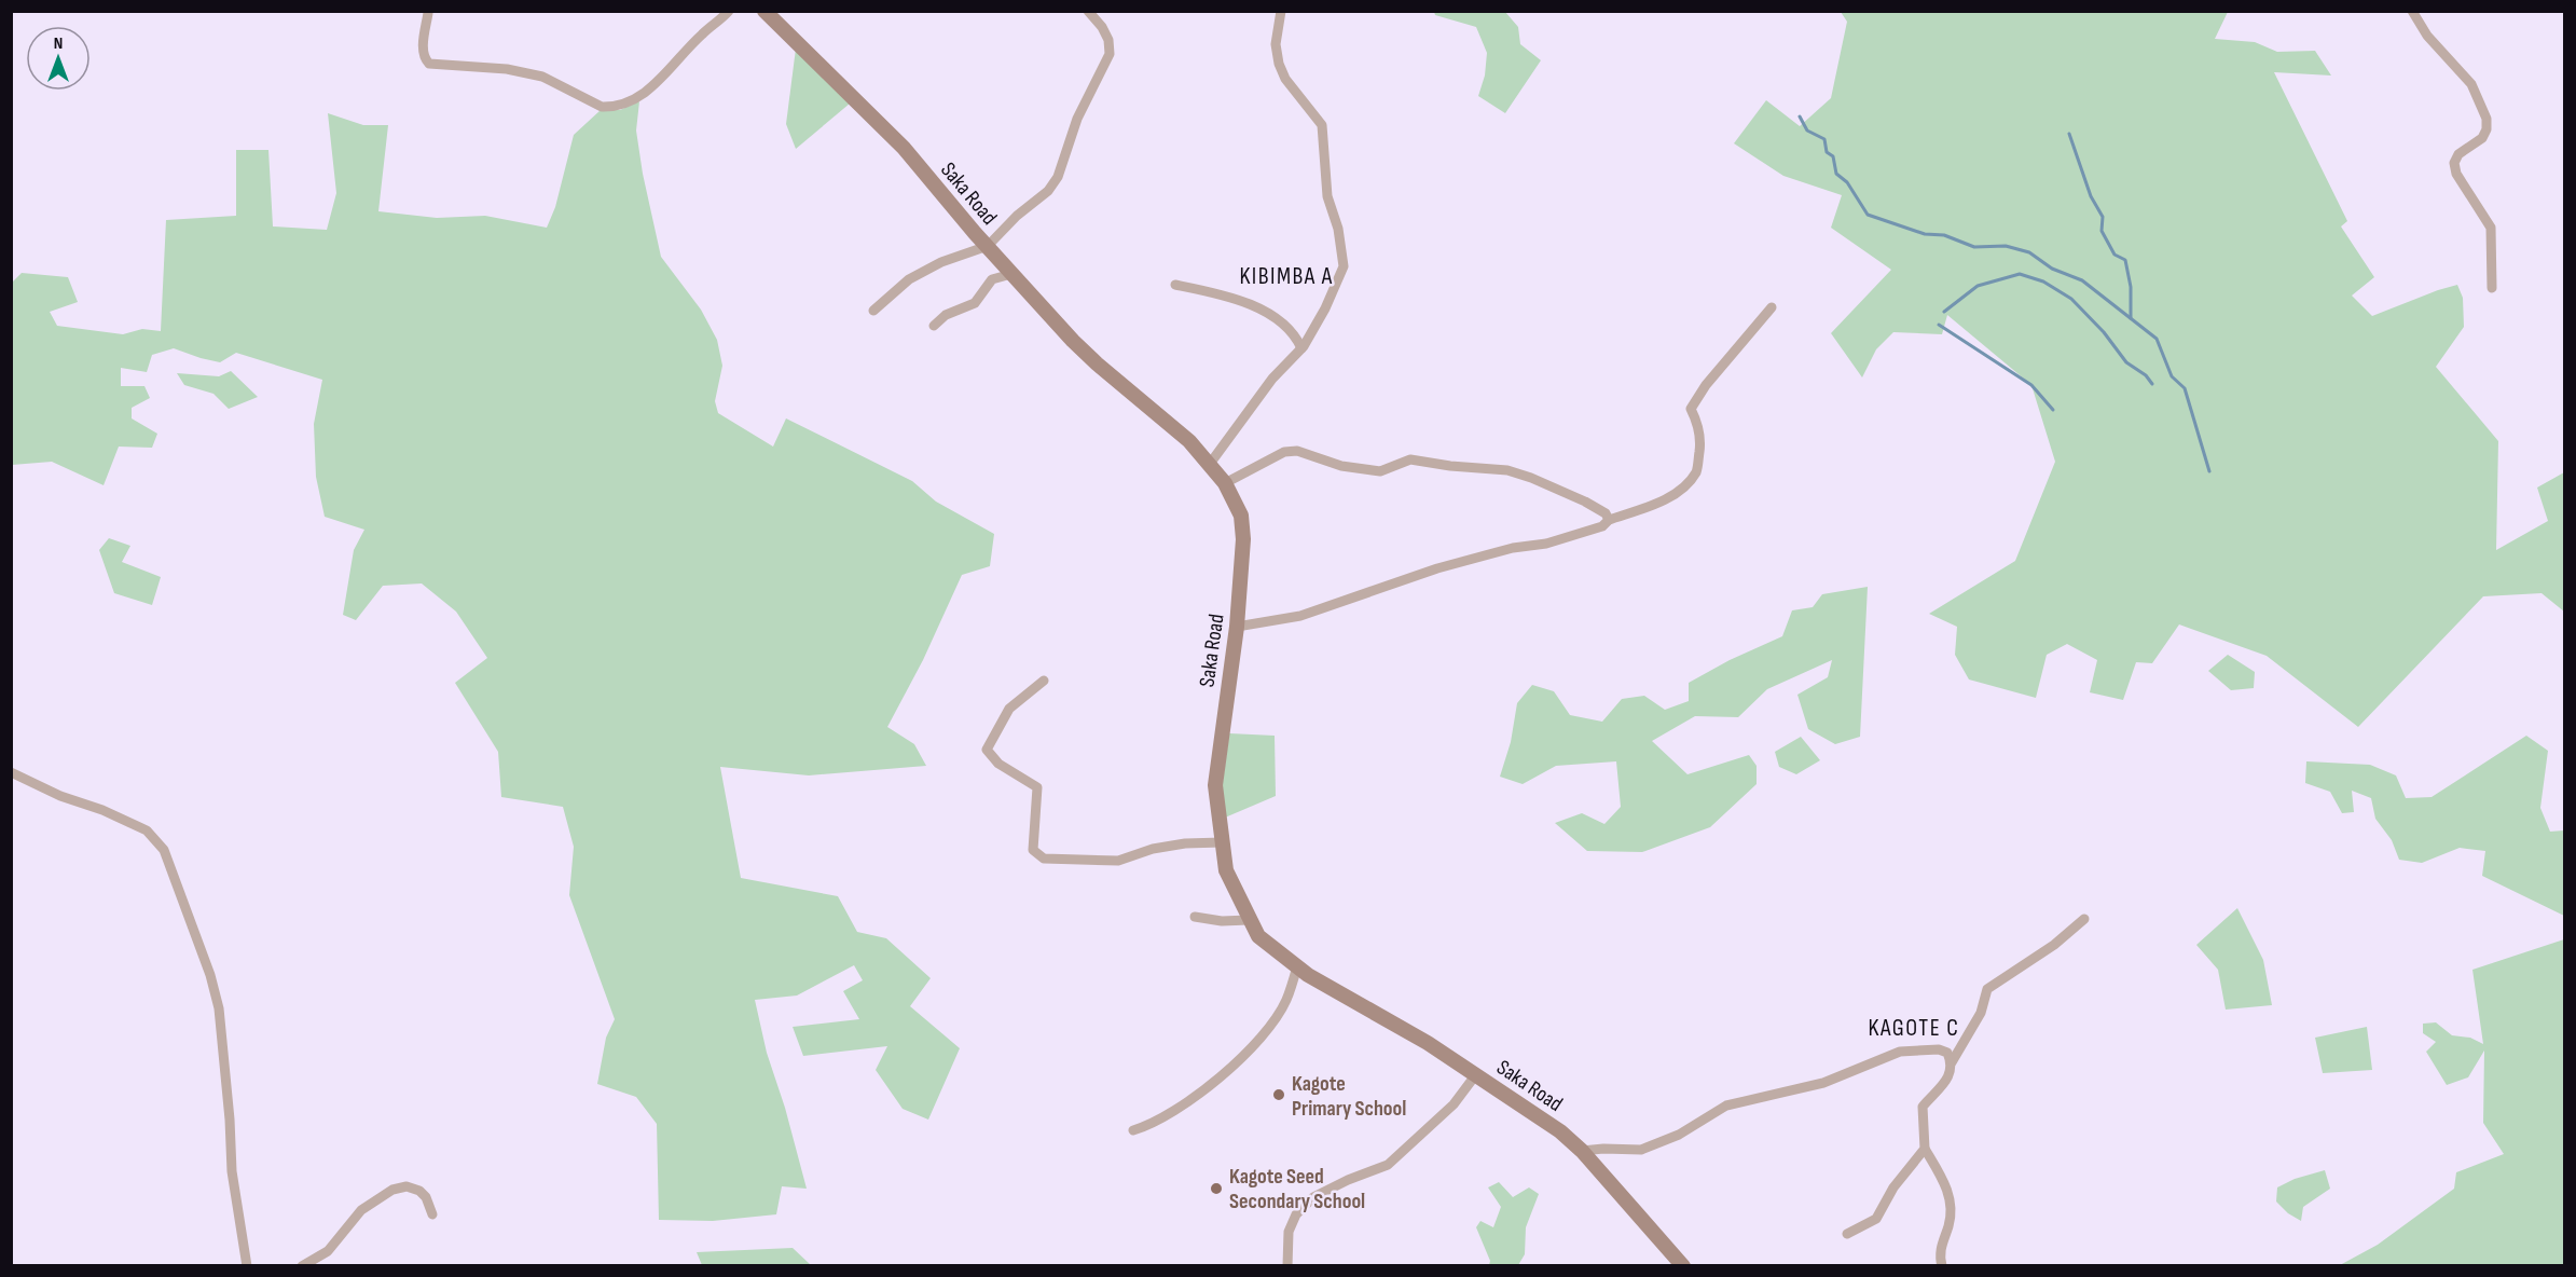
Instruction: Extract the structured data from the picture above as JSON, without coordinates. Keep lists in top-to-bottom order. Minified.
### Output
{"streets":{"main road":["Saka Road"]},"districts":["KIBIMBA A","KAGOTE C"],"places":["Kagote Primary School","Kagote Seed Secondary School"],"north":"top"}
